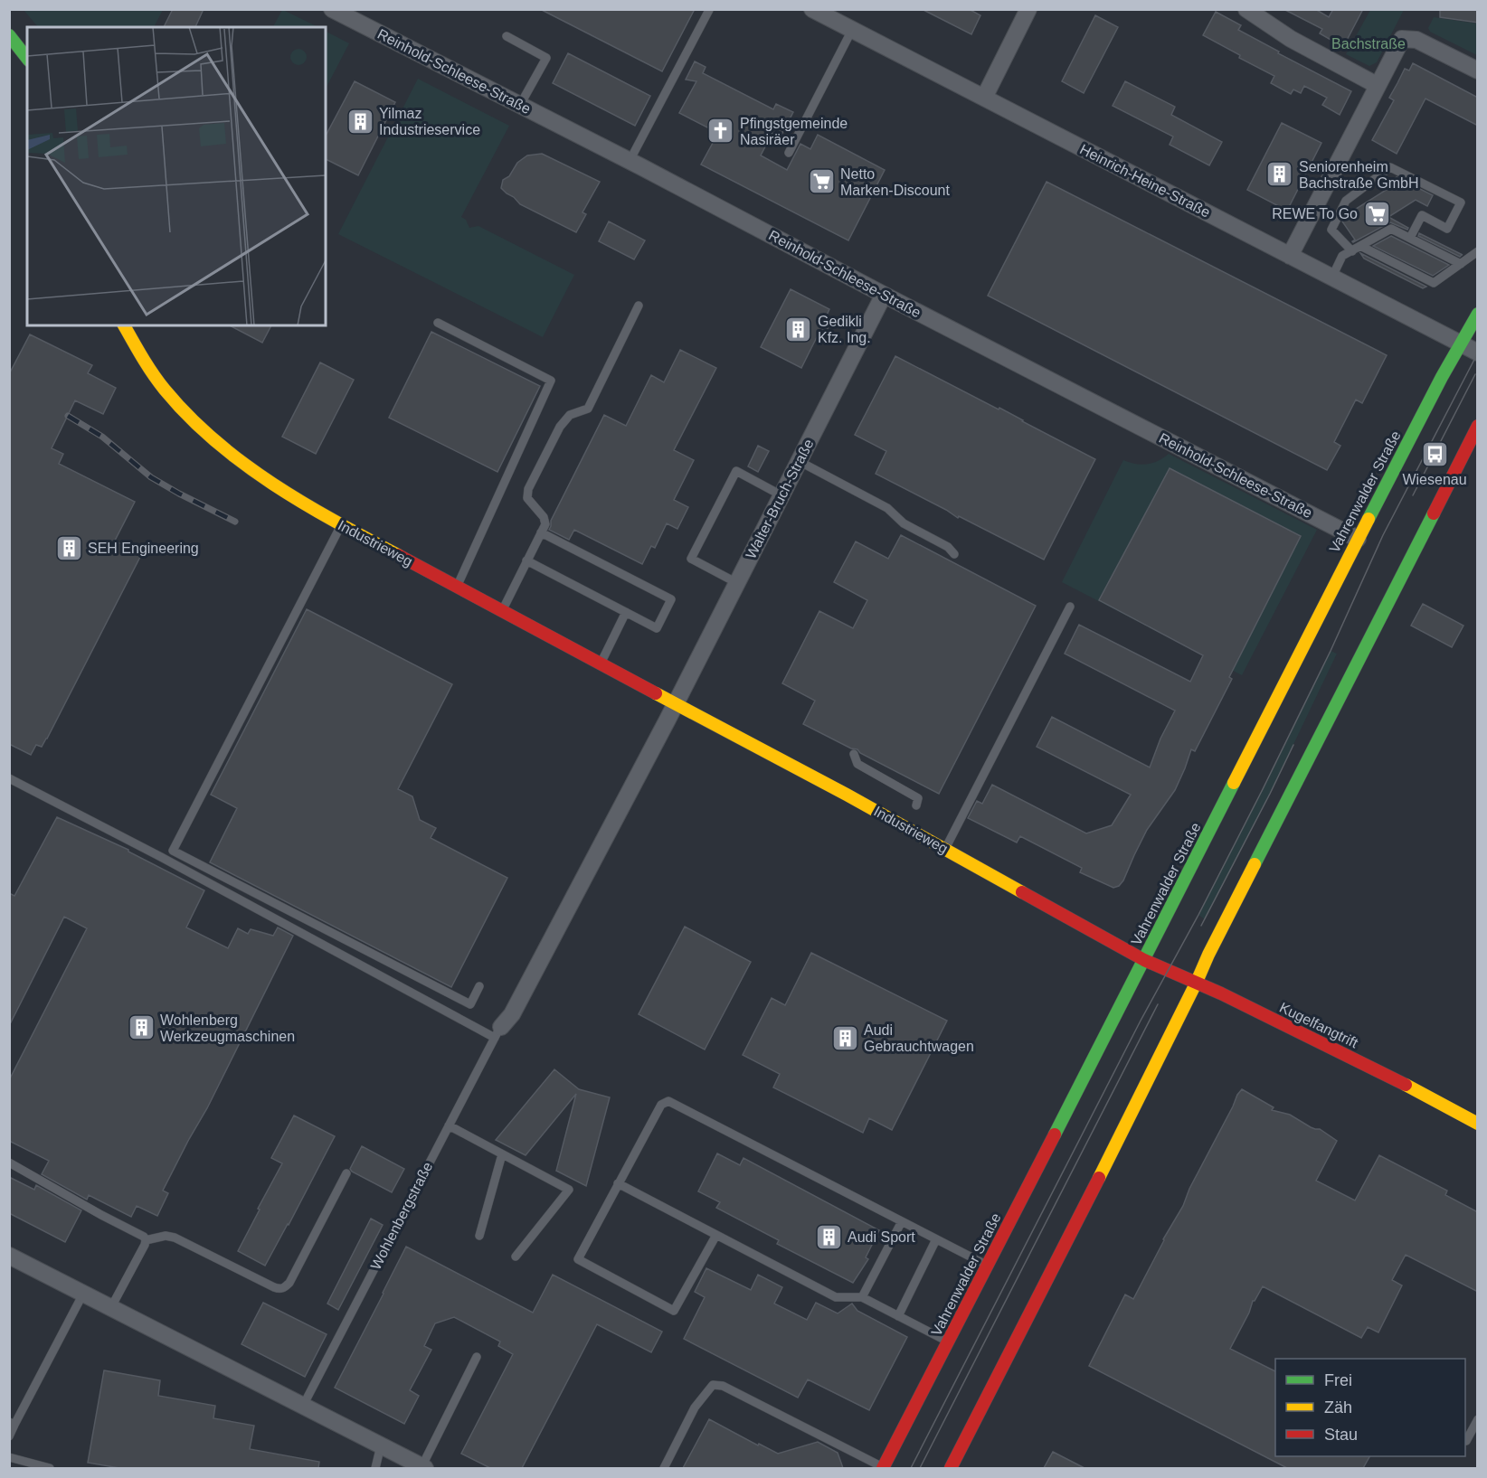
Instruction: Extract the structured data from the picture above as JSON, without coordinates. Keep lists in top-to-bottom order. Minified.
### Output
{"streets":{"main road":["Vahrenwalder Straße","Industrieweg","Kugelfangtrift"],"street":["Reinhold-Schleese-Straße","Heinrich-Heine-Straße","Walter-Bruch-Straße"],"lane":["Wohlenbergstraße"]},"crossings":[["Reinhold-Schleese-Straße","Vahrenwalder Straße"],["Reinhold-Schleese-Straße","Walter-Bruch-Straße"],["Heinrich-Heine-Straße","Vahrenwalder Straße"],["Vahrenwalder Straße","Industrieweg"],["Vahrenwalder Straße","Kugelfangtrift"],["Walter-Bruch-Straße","Industrieweg"],["Industrieweg","Kugelfangtrift"]],"parks":["Bachstraße"],"places":{"building":["Yilmaz Industrieservice","Seniorenheim Bachstraße GmbH","Gedikli Kfz. Ing.","SEH Engineering","Wohlenberg Werkzeugmaschinen","Audi Gebrauchtwagen","Audi Sport"],"church":["Pfingstgemeinde Nasiräer"],"supermarket":["Netto Marken-Discount","REWE To Go"],"bus stop":["Wiesenau"]},"legend":["Frei","Zäh","Stau"]}
